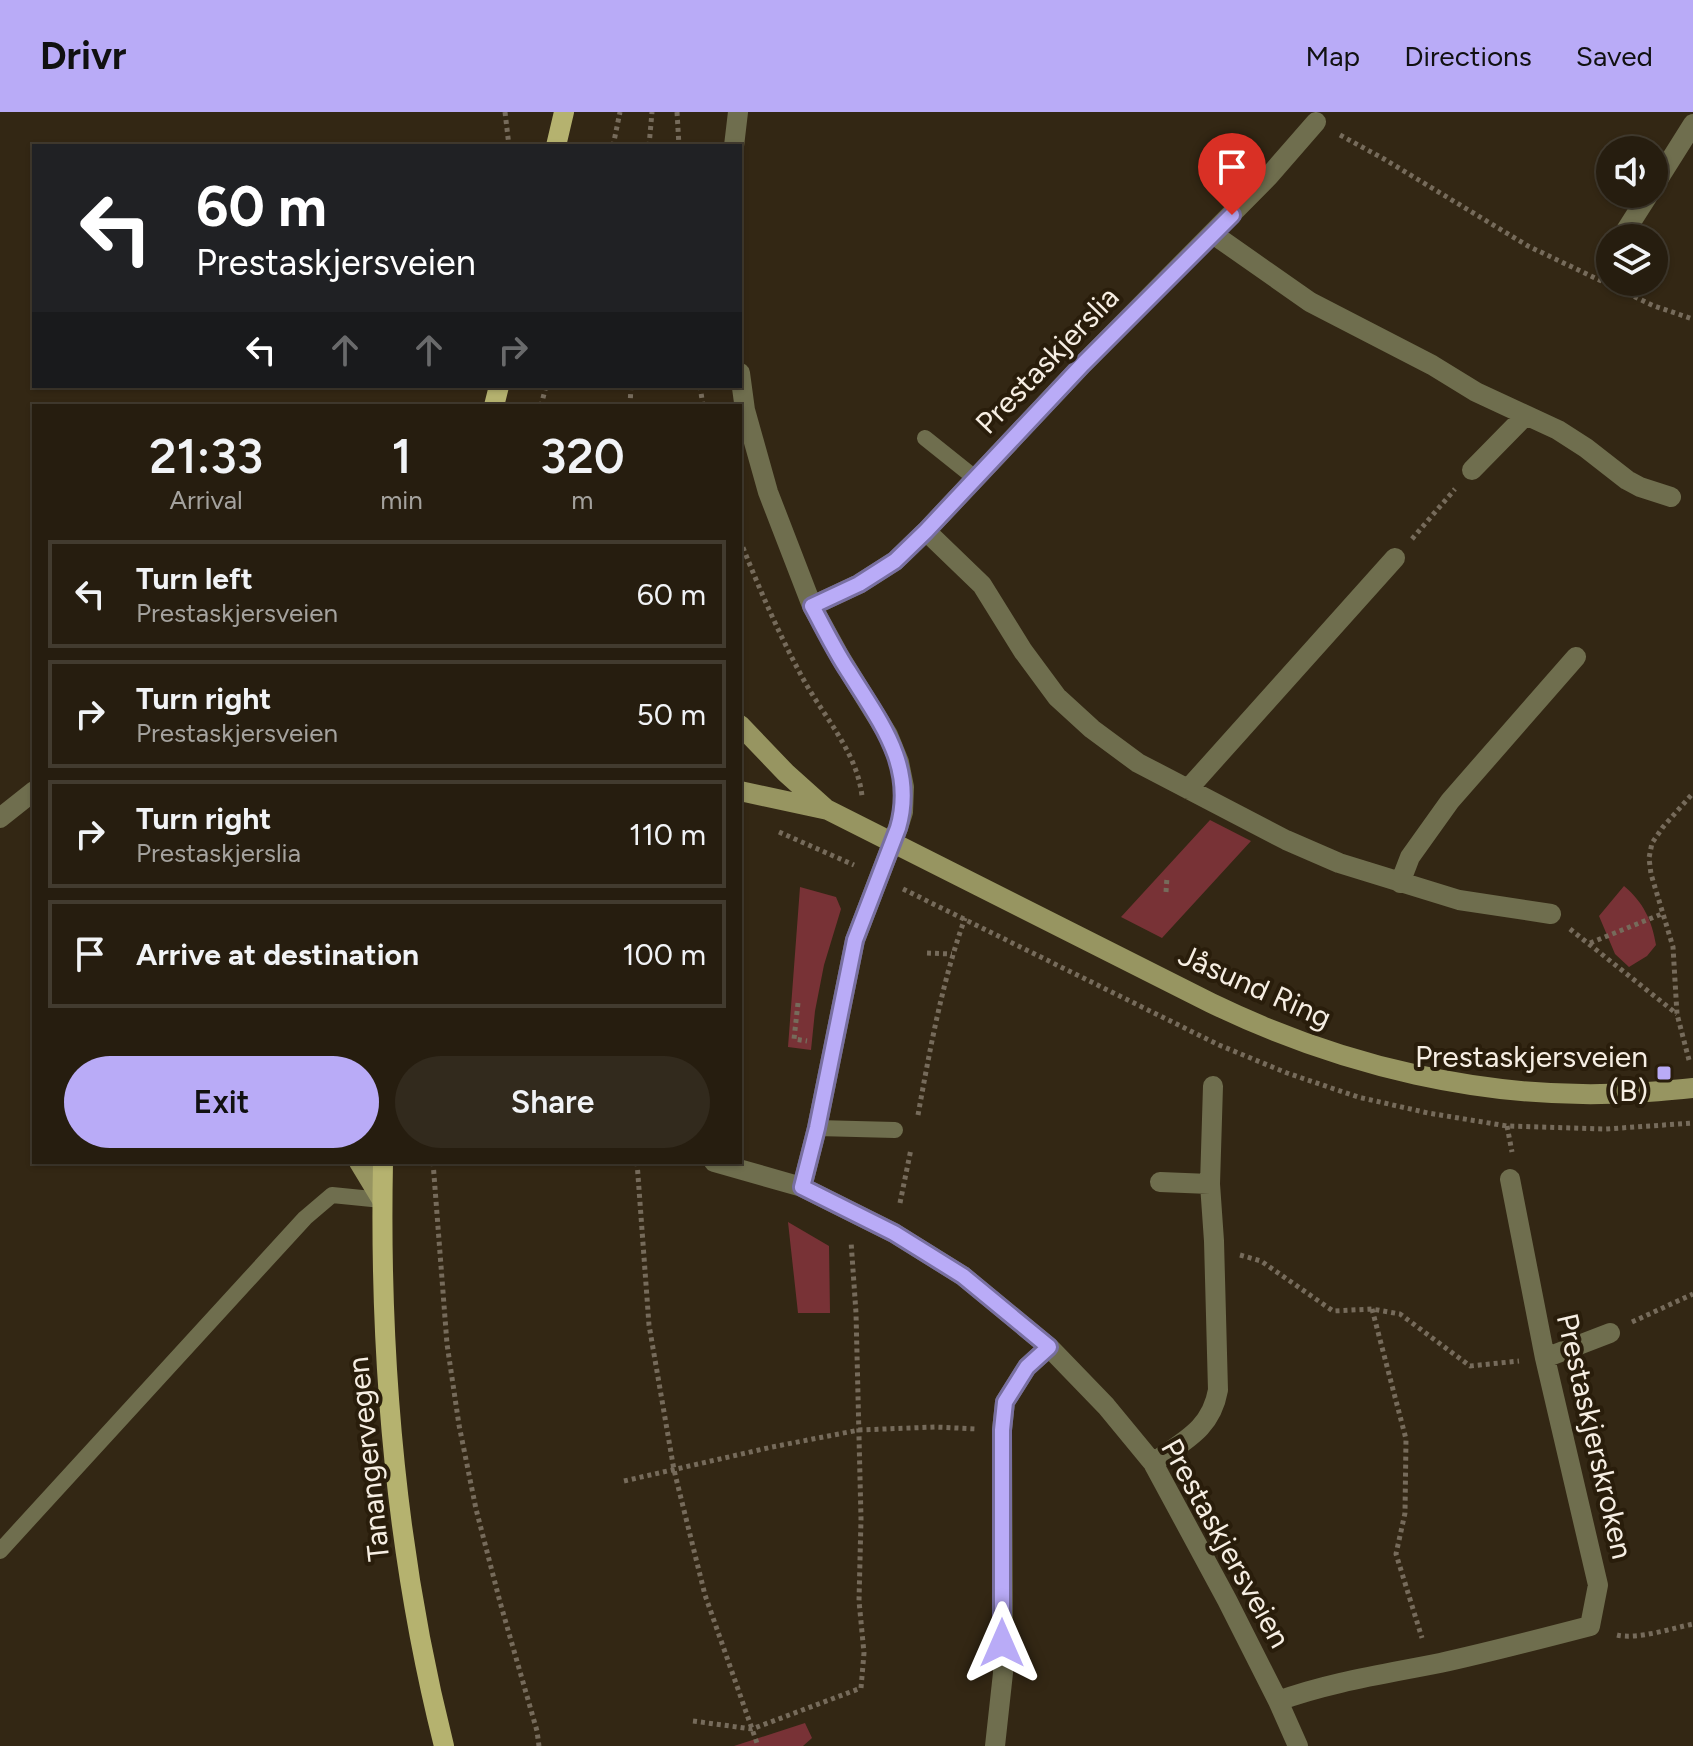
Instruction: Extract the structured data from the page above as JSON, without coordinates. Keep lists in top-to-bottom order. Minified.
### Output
{"streets":{"main road":["Jåsund Ring","Tanangervegen"],"street":["Prestaskjerslia","Prestaskjerskroken","Prestaskjersveien"]},"crossings":[["Prestaskjerskroken","Prestaskjersveien"]],"places":{"transit":["Prestaskjersveien (B)"]},"page":{"header":"Drivr","nav":["Map","Directions","Saved"],"turn":["60 m","Prestaskjersveien"],"eta":["21:33","Arrival","1","min","320","m"],"list":[{"name":"Turn left","note":"Prestaskjersveien","value":"60 m"},{"name":"Turn right","note":"Prestaskjersveien","value":"50 m"},{"name":"Turn right","note":"Prestaskjerslia","value":"110 m"},{"name":"Arrive at destination","value":"100 m"}],"buttons":["Exit","Share"]}}
